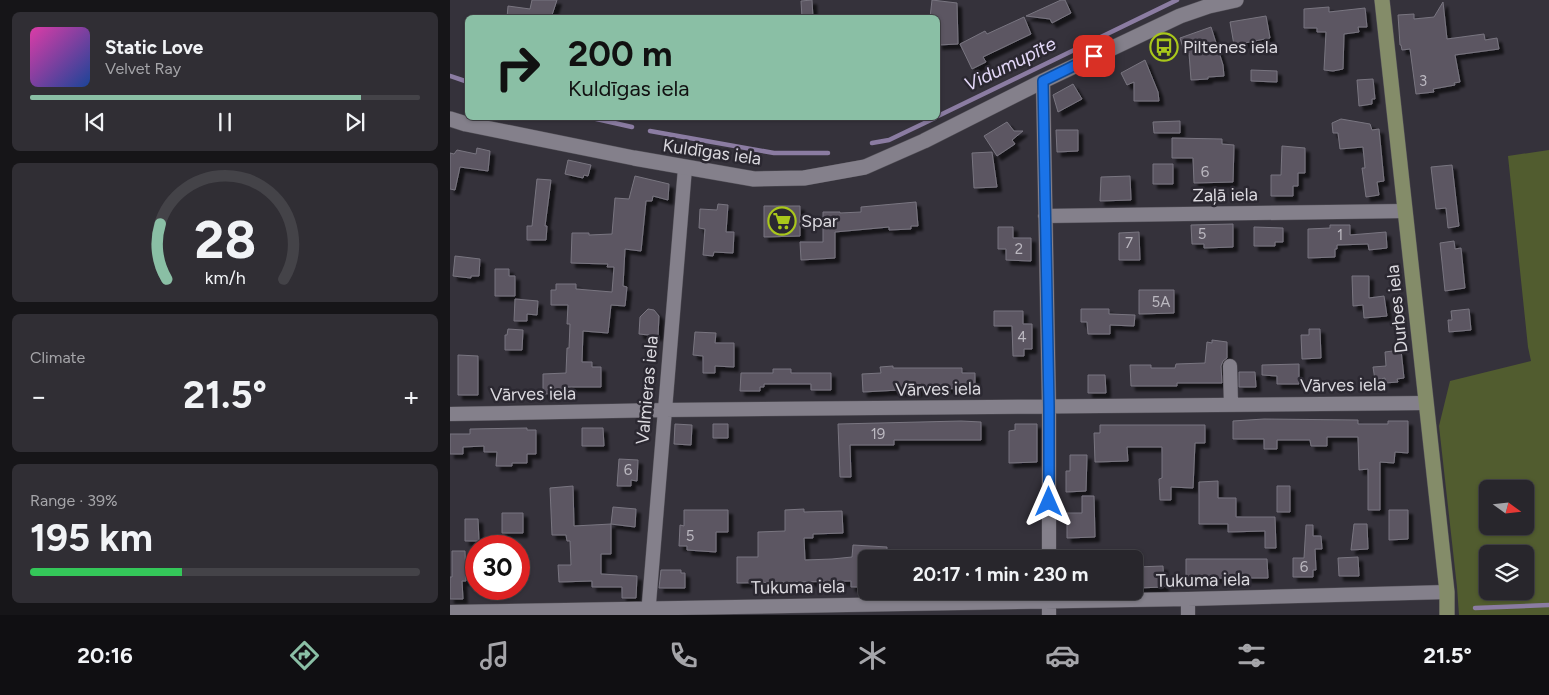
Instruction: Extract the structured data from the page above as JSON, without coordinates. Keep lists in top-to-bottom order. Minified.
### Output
{"streets":{"main road":["Durbes iela"],"street":["Kuldīgas iela","Zaļā iela","Vārves iela","Valmieras iela","Tukuma iela"]},"crossings":[["Kuldīgas iela","Valmieras iela"],["Zaļā iela","Durbes iela"],["Durbes iela","Vārves iela"],["Durbes iela","Tukuma iela"],["Vārves iela","Valmieras iela"],["Valmieras iela","Tukuma iela"]],"water":["Vidumupīte"],"places":{"bus stop":["Piltenes iela"],"supermarket":["Spar"]},"house_numbers":["3","6","5","1","7","2","5A","4","19","6","5","6"],"north":"right","page":{"turn":["200 m","Kuldīgas iela"],"song":["Static Love","Velvet Ray"],"tile":["Climate",["Range · 39%","195 km"]],"heat":["−","21.5°","+"],"limit":"30","trip":"20:17 · 1 min · 230 m","tabs":["20:16","21.5°"],"gauge":["28","km/h"]}}
